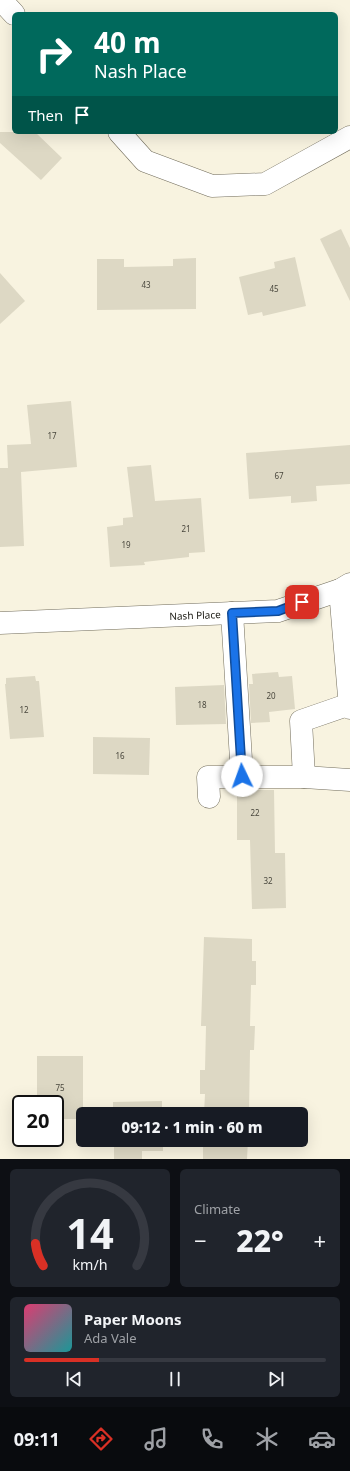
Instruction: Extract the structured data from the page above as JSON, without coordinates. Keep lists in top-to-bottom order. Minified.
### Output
{"streets":{"street":["Nash Place"]},"house_numbers":["43","45","17","67","21","19","20","18","12","16","22","32","75"],"page":{"turn":["40 m","Nash Place"],"then":"Then","limit":"20","trip":"09:12 · 1 min · 60 m","tile":"Climate","heat":["−","22°","+"],"song":["Paper Moons","Ada Vale"],"tabs":"09:11","gauge":["14","km/h"]}}
